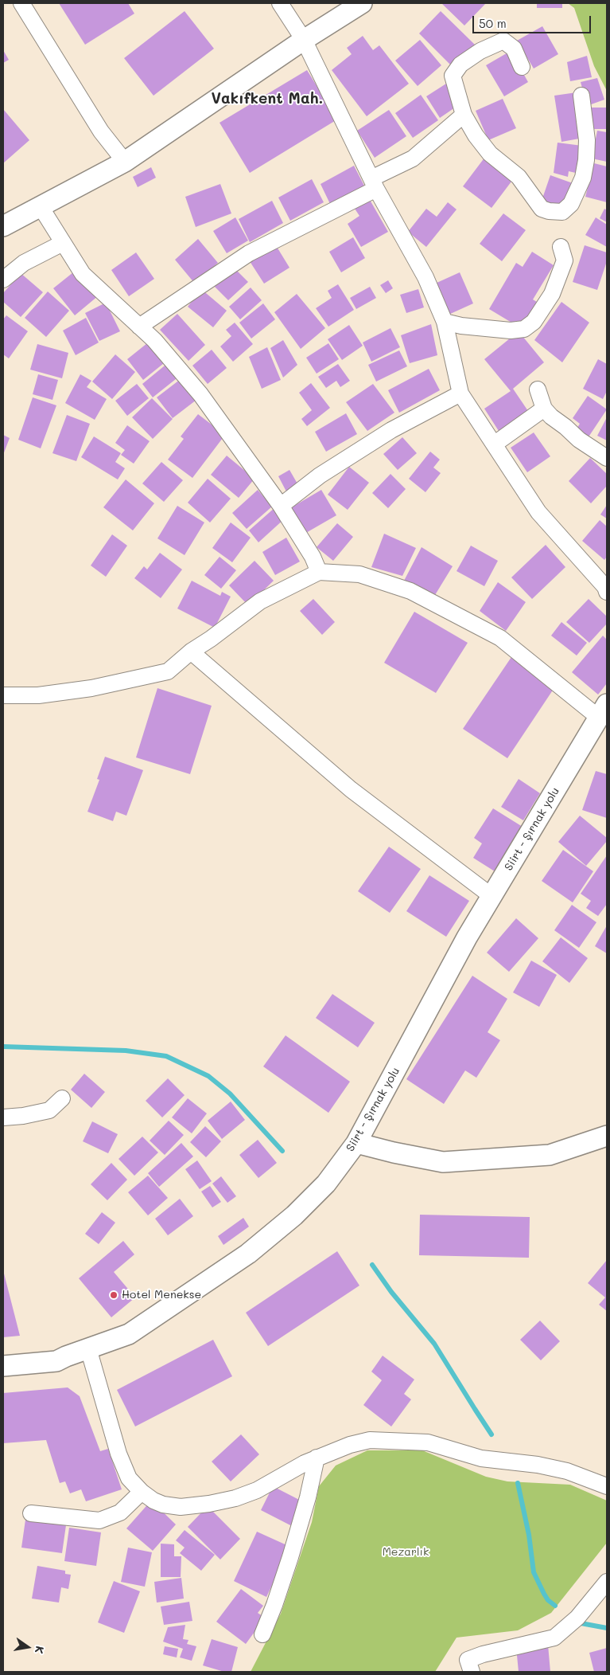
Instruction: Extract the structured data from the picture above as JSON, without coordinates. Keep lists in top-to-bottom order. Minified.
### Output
{"streets":{"street":["Siirt - Şırnak yolu"]},"districts":["Vakıfkent Mah."],"parks":["Mezarlık"],"places":["Hotel Menekse"],"scale_bar":"50 m","north":"right"}
